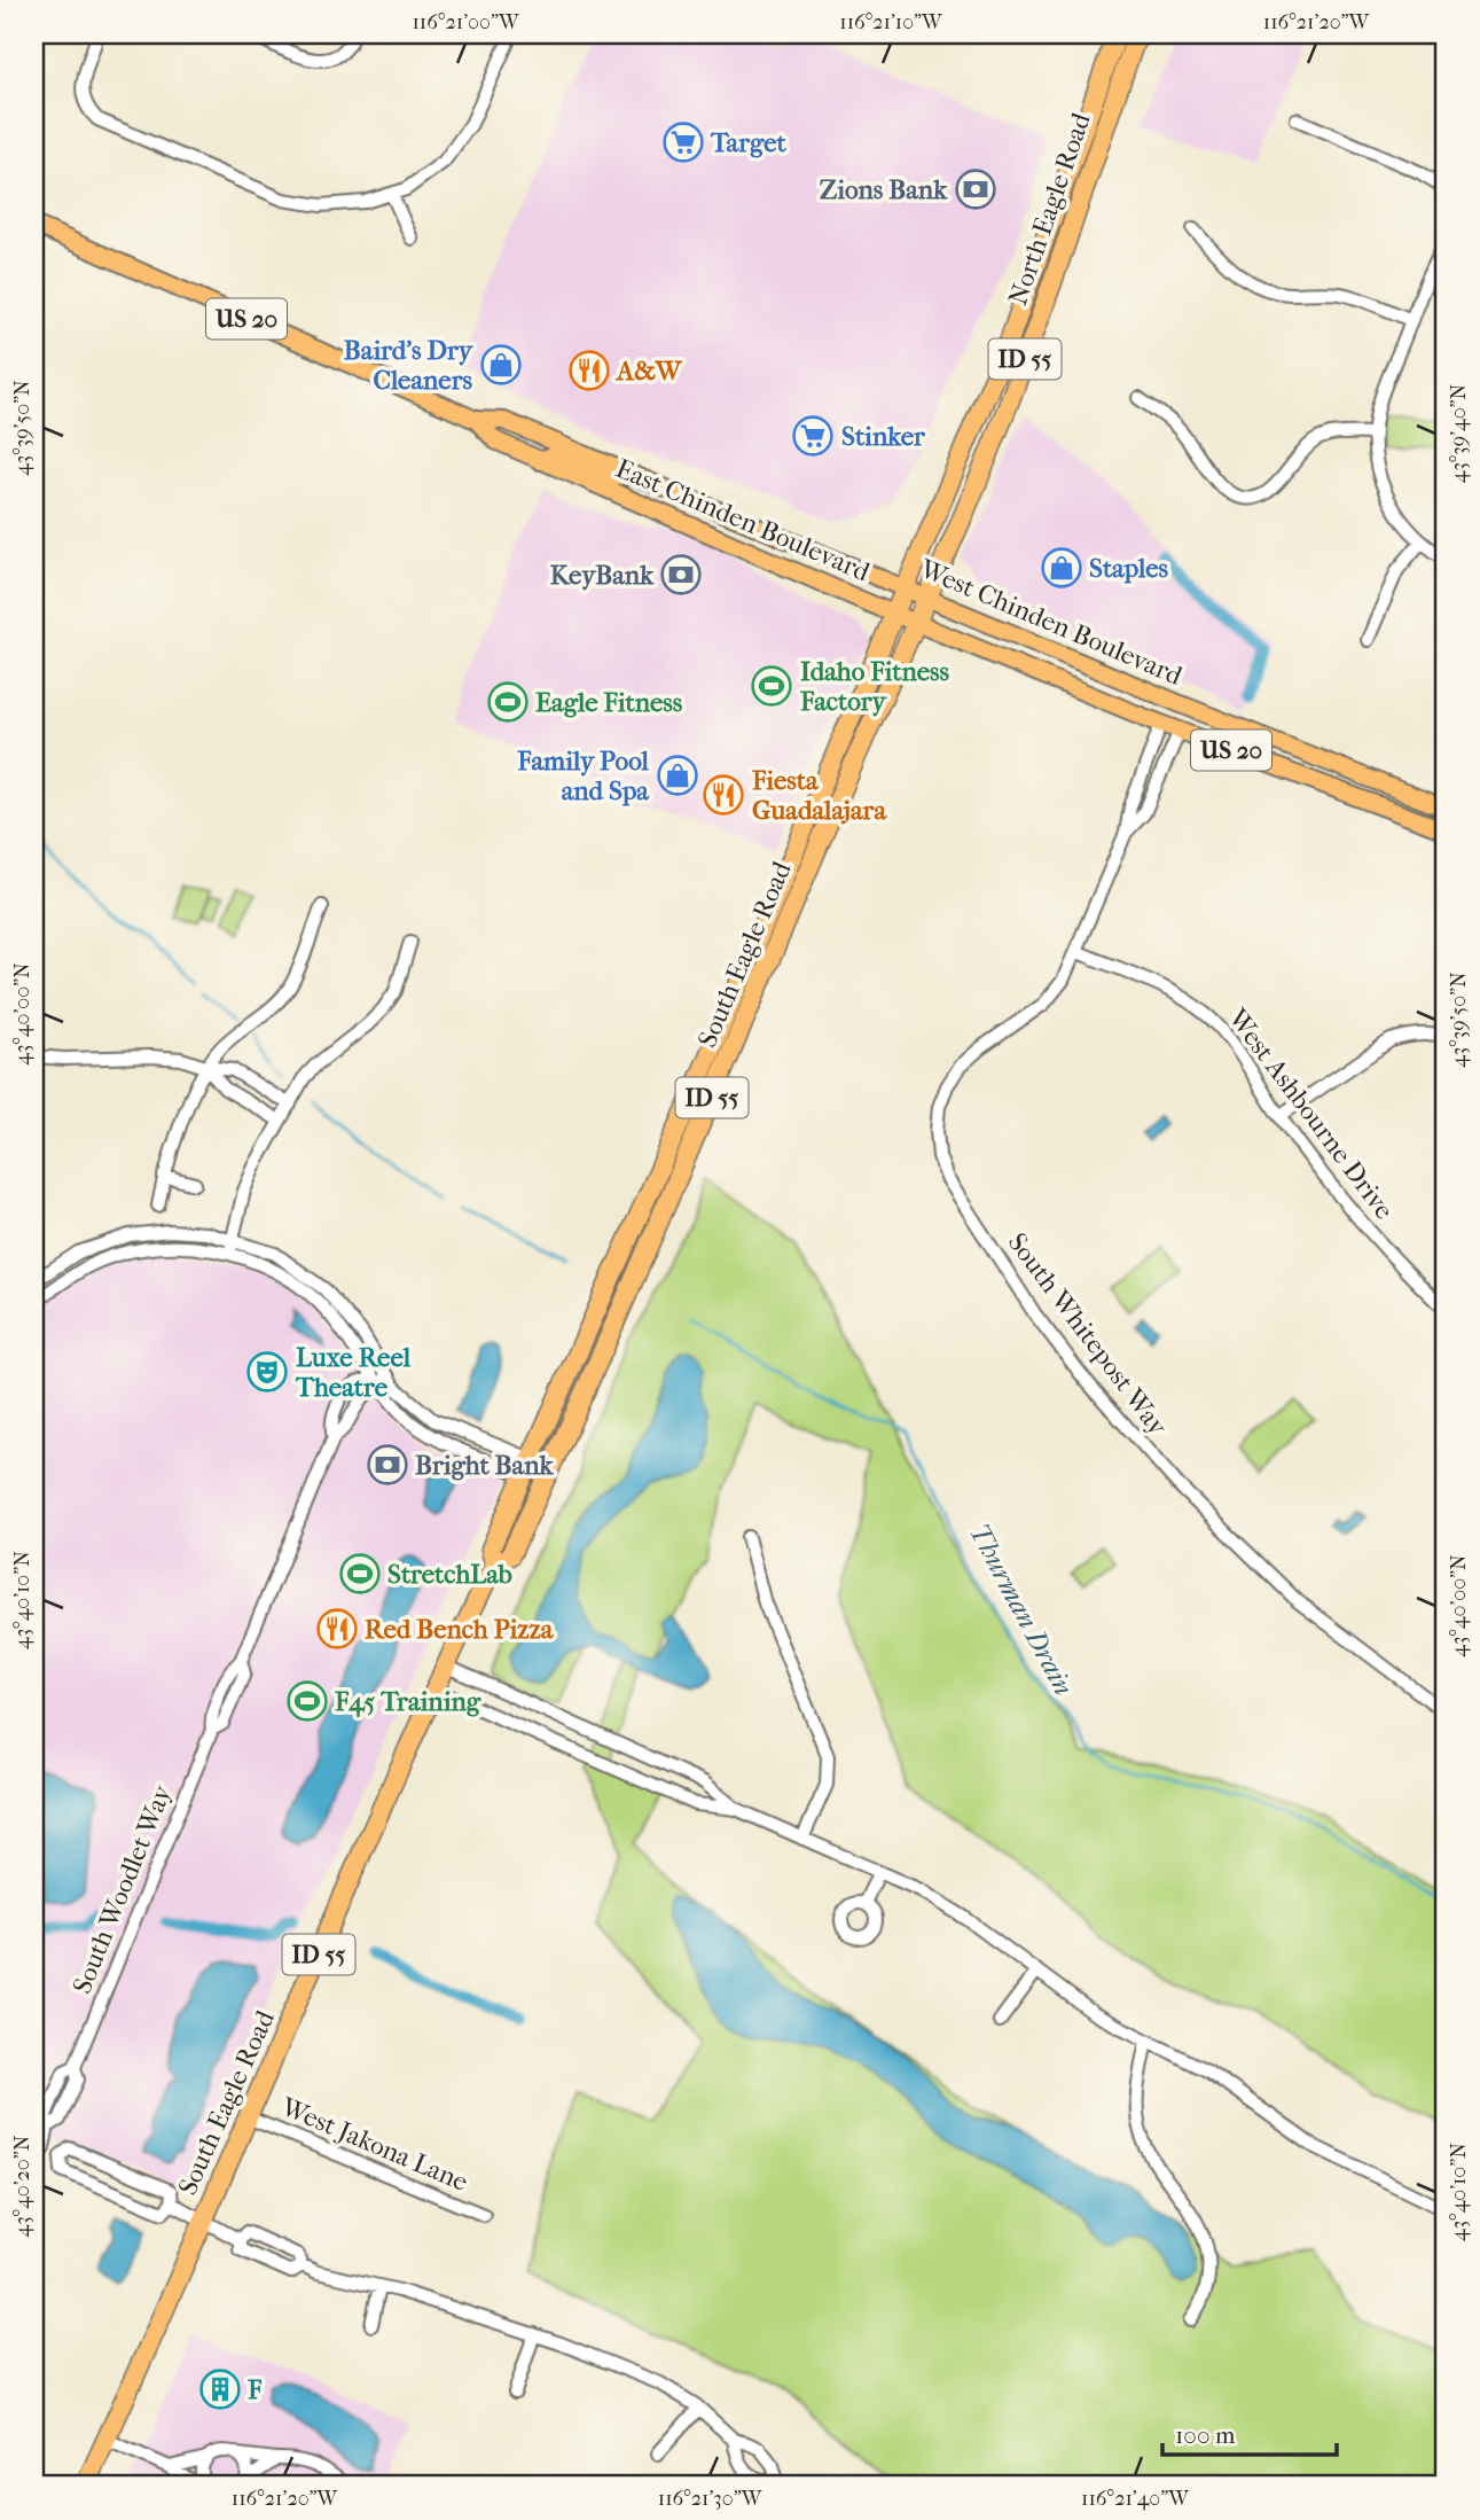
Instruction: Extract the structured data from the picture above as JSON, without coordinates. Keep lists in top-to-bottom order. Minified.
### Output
{"streets":{"highway":["North Eagle Road","ID 55","South Eagle Road"],"main road":["US 20","East Chinden Boulevard","West Chinden Boulevard"],"street":["West Ashbourne Drive","South Whitepost Way","South Woodlet Way","West Jakona Lane"]},"crossings":[["North Eagle Road","East Chinden Boulevard"],["North Eagle Road","West Chinden Boulevard"],["North Eagle Road","South Eagle Road"],["East Chinden Boulevard","West Chinden Boulevard"],["East Chinden Boulevard","South Eagle Road"],["East Chinden Boulevard","South Whitepost Way"],["South Eagle Road","West Jakona Lane"],["West Ashbourne Drive","South Whitepost Way"]],"water":["Thurman Drain"],"places":{"supermarket":["Target","Stinker"],"bank":["Zions Bank","KeyBank","Bright Bank"],"shop":["Baird's Dry Cleaners","Staples","Family Pool and Spa"],"restaurant":["A&W","Fiesta Guadalajara","Red Bench Pizza"],"sports":["Idaho Fitness Factory","Eagle Fitness","StretchLab","F45 Training"],"theatre":["Luxe Reel Theatre"],"building":["F"]},"scale_bar":"100 m","coordinates":["116°21'00\"W","116°21'10\"W","116°21'20\"W","43°39'50\"N","43°39'40\"N","43°40'00\"N","43°40'10\"N","43°40'20\"N","116°21'30\"W","116°21'40\"W"]}
